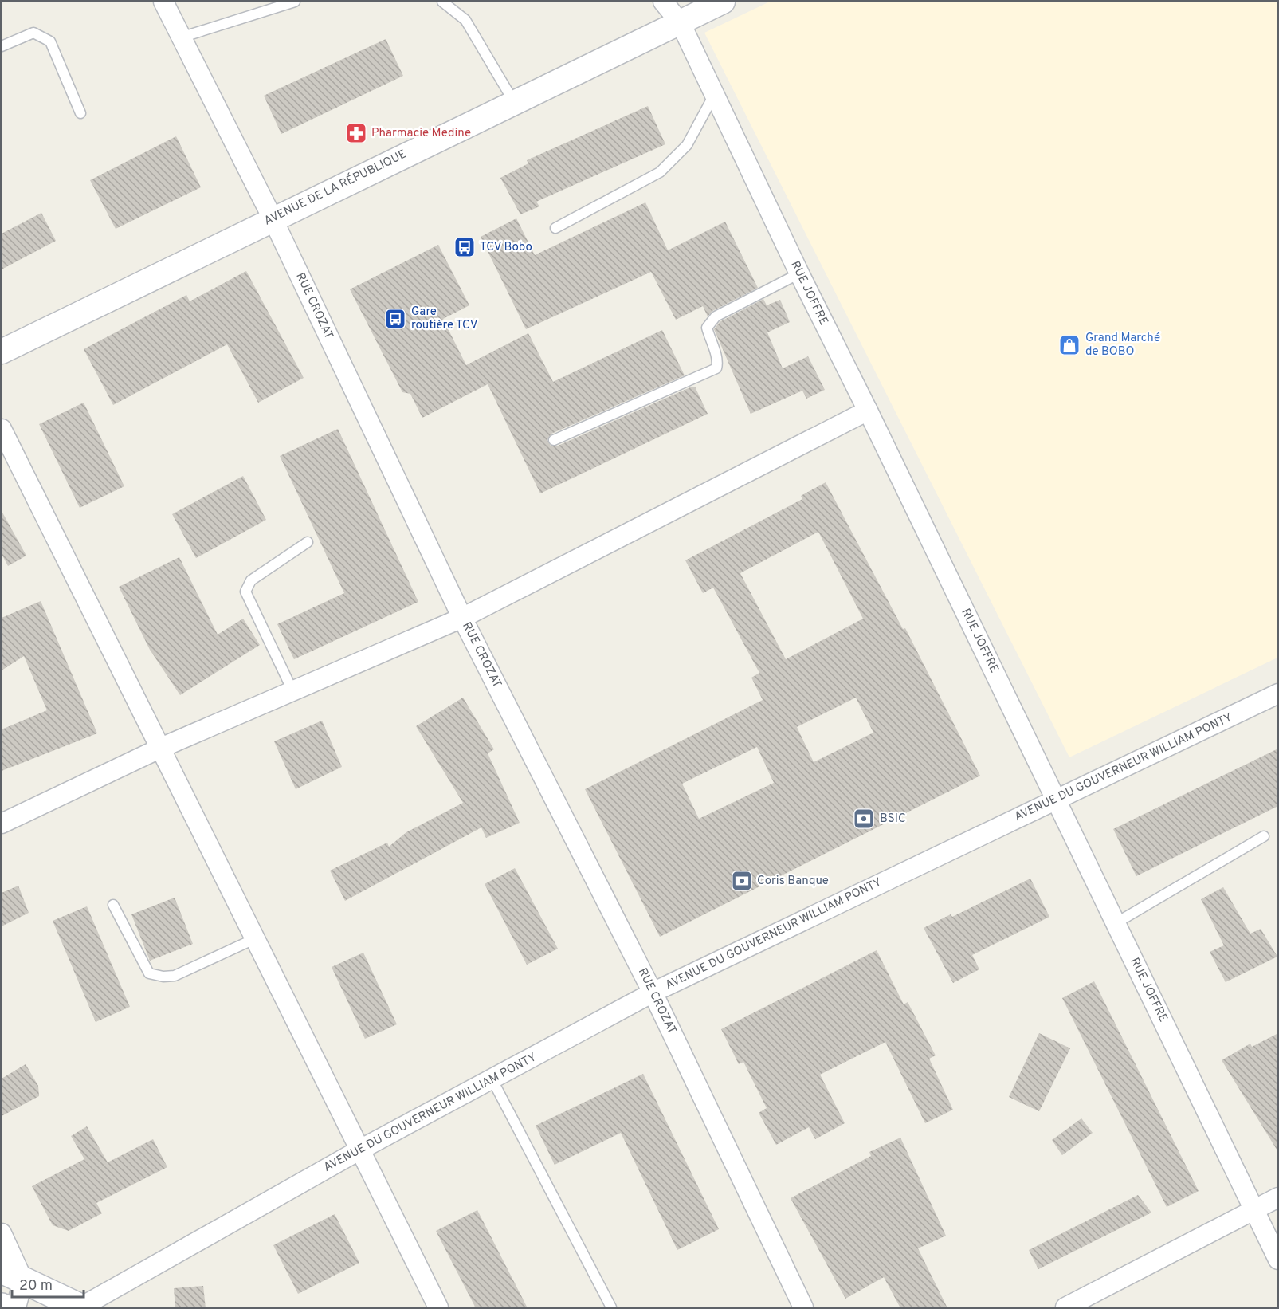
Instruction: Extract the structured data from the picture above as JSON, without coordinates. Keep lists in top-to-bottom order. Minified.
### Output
{"streets":{"street":["AVENUE DE LA RÉPUBLIQUE","RUE JOFFRE","RUE CROZAT","AVENUE DU GOUVERNEUR WILLIAM PONTY"]},"crossings":[["AVENUE DE LA RÉPUBLIQUE","RUE JOFFRE"],["AVENUE DE LA RÉPUBLIQUE","RUE CROZAT"],["RUE JOFFRE","AVENUE DU GOUVERNEUR WILLIAM PONTY"],["RUE CROZAT","AVENUE DU GOUVERNEUR WILLIAM PONTY"]],"places":{"pharmacy":["Pharmacie Medine"],"bus stop":["TCV Bobo","Gare routière TCV"],"shop":["Grand Marché de BOBO"],"bank":["BSIC","Coris Banque"]},"scale_bar":"20 m"}
